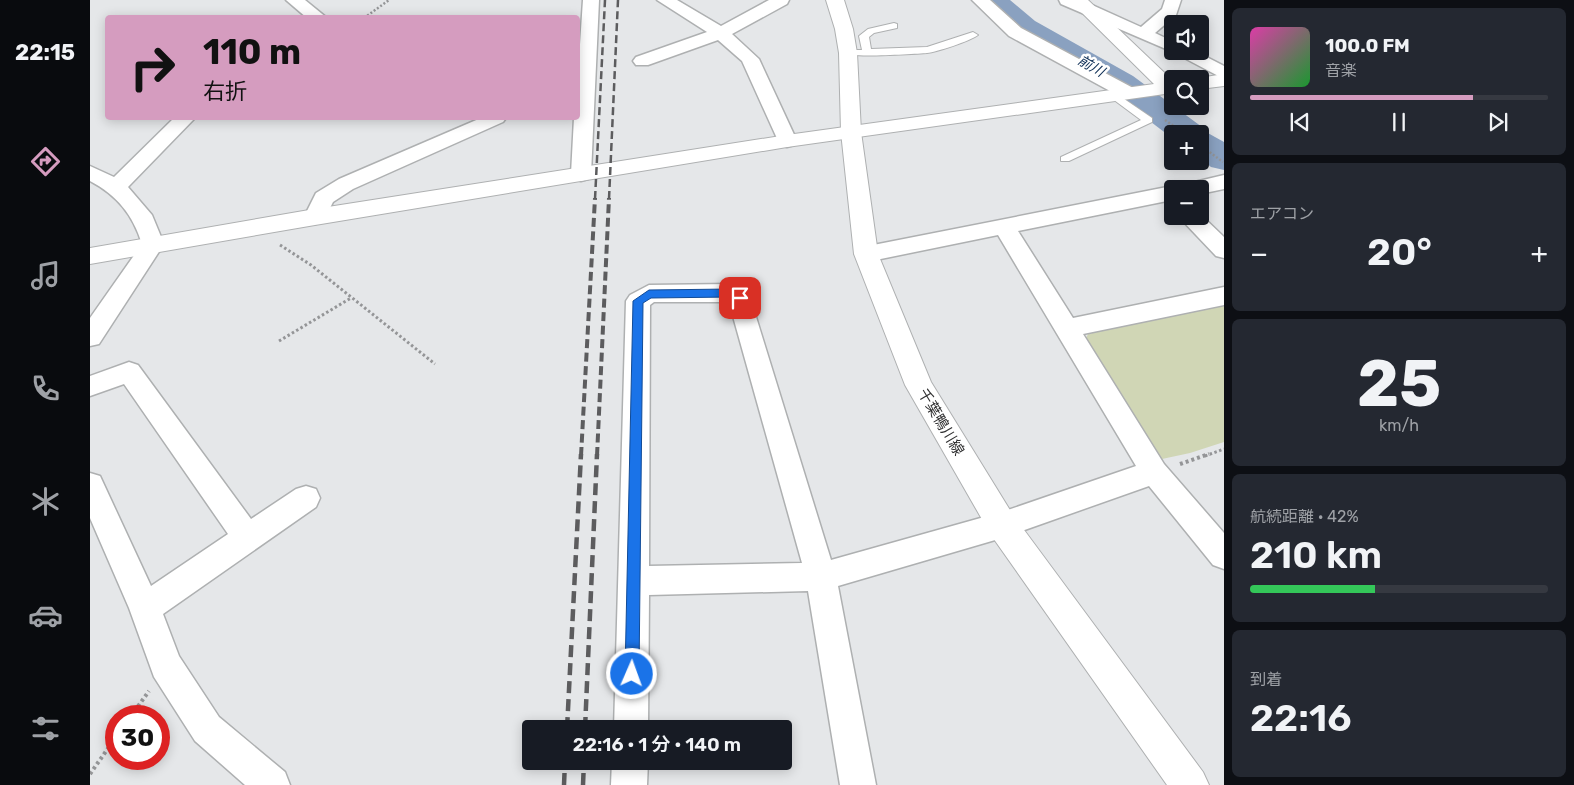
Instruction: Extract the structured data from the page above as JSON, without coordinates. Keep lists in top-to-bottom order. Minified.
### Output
{"streets":{"street":["千葉鴨川線"]},"water":["前川"],"page":{"tabs":"22:15","map_buttons":["+","−"],"turn":["110 m","右折"],"song":["100.0 FM","音楽"],"tile":["エアコン",["25","km/h"],["航続距離 · 42%","210 km"],["到着","22:16"]],"heat":["−","20°","+"],"limit":"30","trip":"22:16 · 1 分 · 140 m"}}
